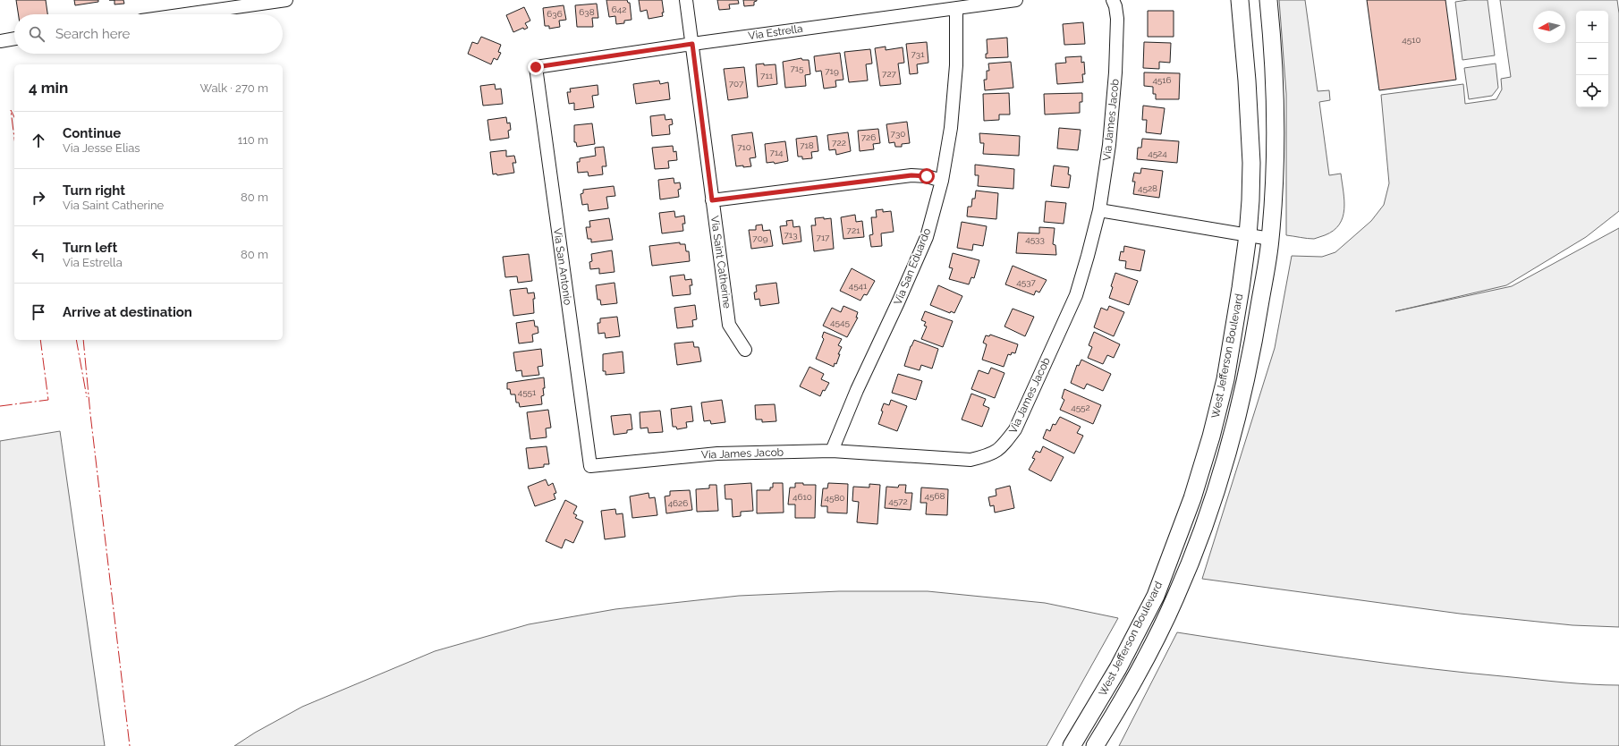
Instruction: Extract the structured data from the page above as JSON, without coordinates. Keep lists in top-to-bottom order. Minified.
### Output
{"streets":{"main road":["West Jefferson Boulevard"],"street":["Via Estrella","Via James Jacob","Via Saint Catherine","Via San Antonio","Via San Eduardo"]},"crossings":[["Via Estrella","Via Saint Catherine"],["Via Estrella","Via San Antonio"],["Via Estrella","Via San Eduardo"],["Via James Jacob","Via San Antonio"],["Via James Jacob","Via San Eduardo"]],"house_numbers":["642","638","636","4510","731","715","719","727","711","4516","707","730","726","722","718","710","714","4524","4528","721","713","717","709","4533","4537","4541","4545","4551","4552","4568","4610","4580","4572","4626"],"north":"left","page":{"map_buttons":["+","−"],"search":"Search here","heading":["4 min","Walk · 270 m"],"list":[["Continue","Via Jesse Elias","110 m"],["Turn right","Via Saint Catherine","80 m"],["Turn left","Via Estrella","80 m"],"Arrive at destination"]}}
